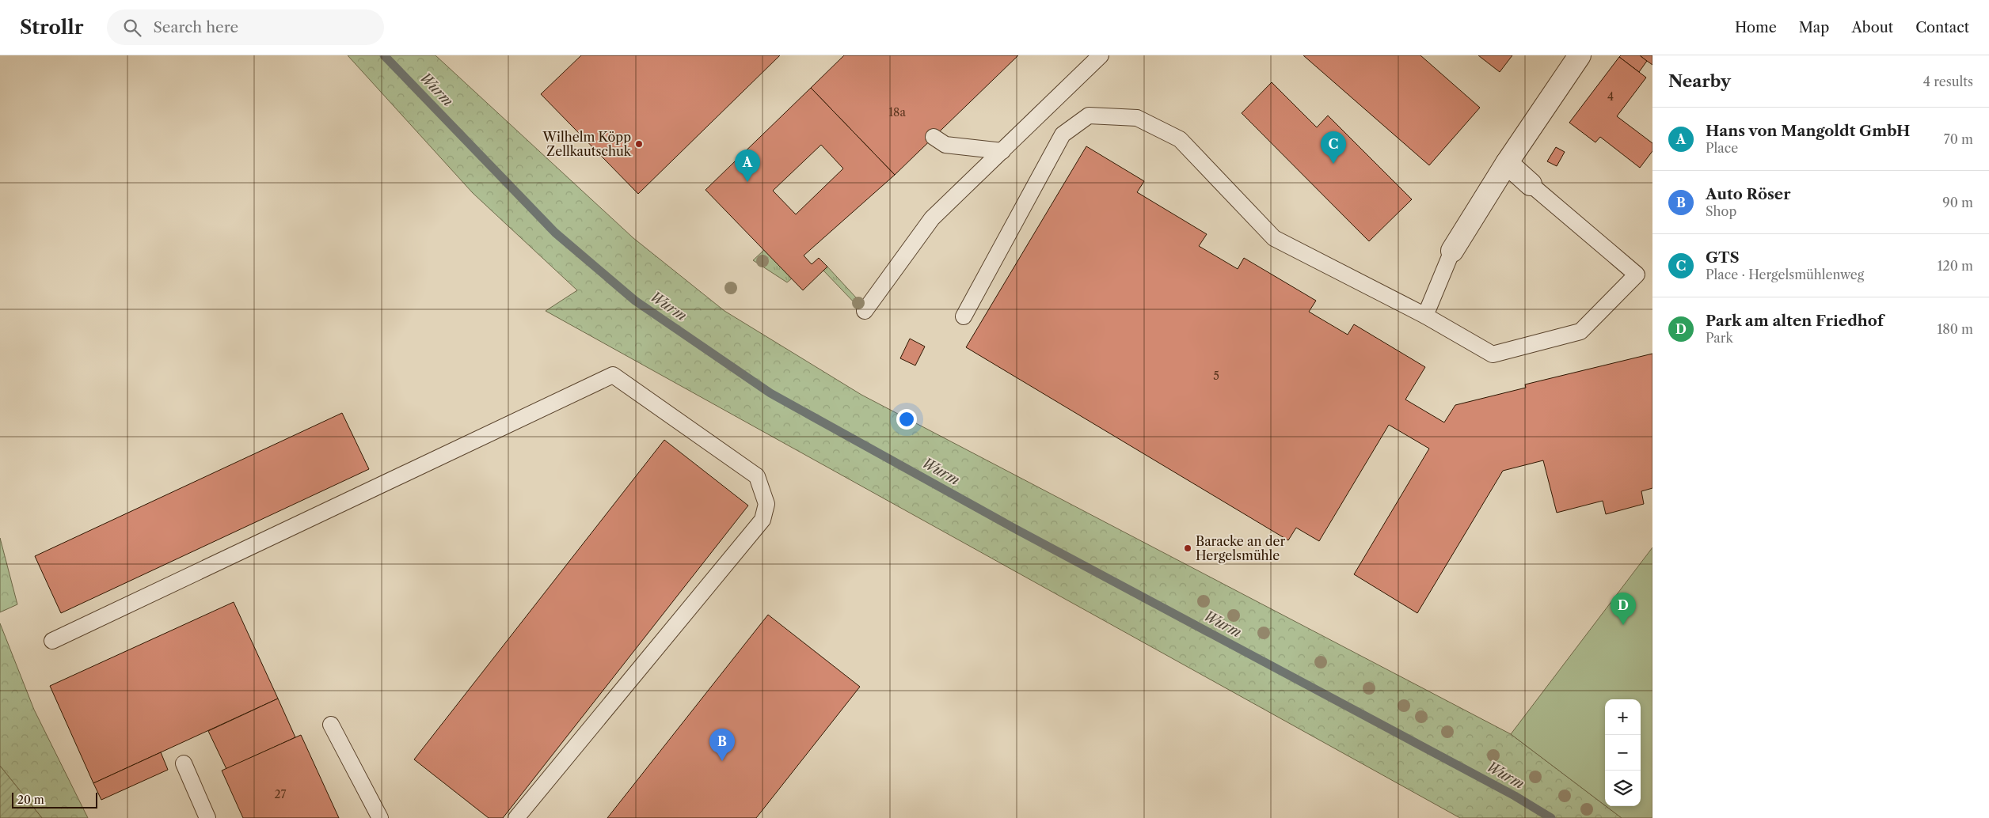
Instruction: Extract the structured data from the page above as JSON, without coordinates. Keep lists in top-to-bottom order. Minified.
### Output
{"water":["Wurm"],"places":["Wilhelm Köpp Zellkautschuk","Baracke an der Hergelsmühle"],"house_numbers":["4","18a","5","27"],"scale_bar":"20 m","page":{"header":"Strollr","search":"Search here","nav":["Home","Map","About","Contact"],"heading":["Nearby","4 results"],"list":[{"mark":"A","name":"Hans von Mangoldt GmbH","note":"Place","value":"70 m"},{"mark":"B","name":"Auto Röser","note":"Shop","value":"90 m"},{"mark":"C","name":"GTS","note":"Place · Hergelsmühlenweg","value":"120 m"},{"mark":"D","name":"Park am alten Friedhof","note":"Park","value":"180 m"}],"pins":["C","A","D","B"],"map_buttons":["+","−"],"scale":"20 m"}}
